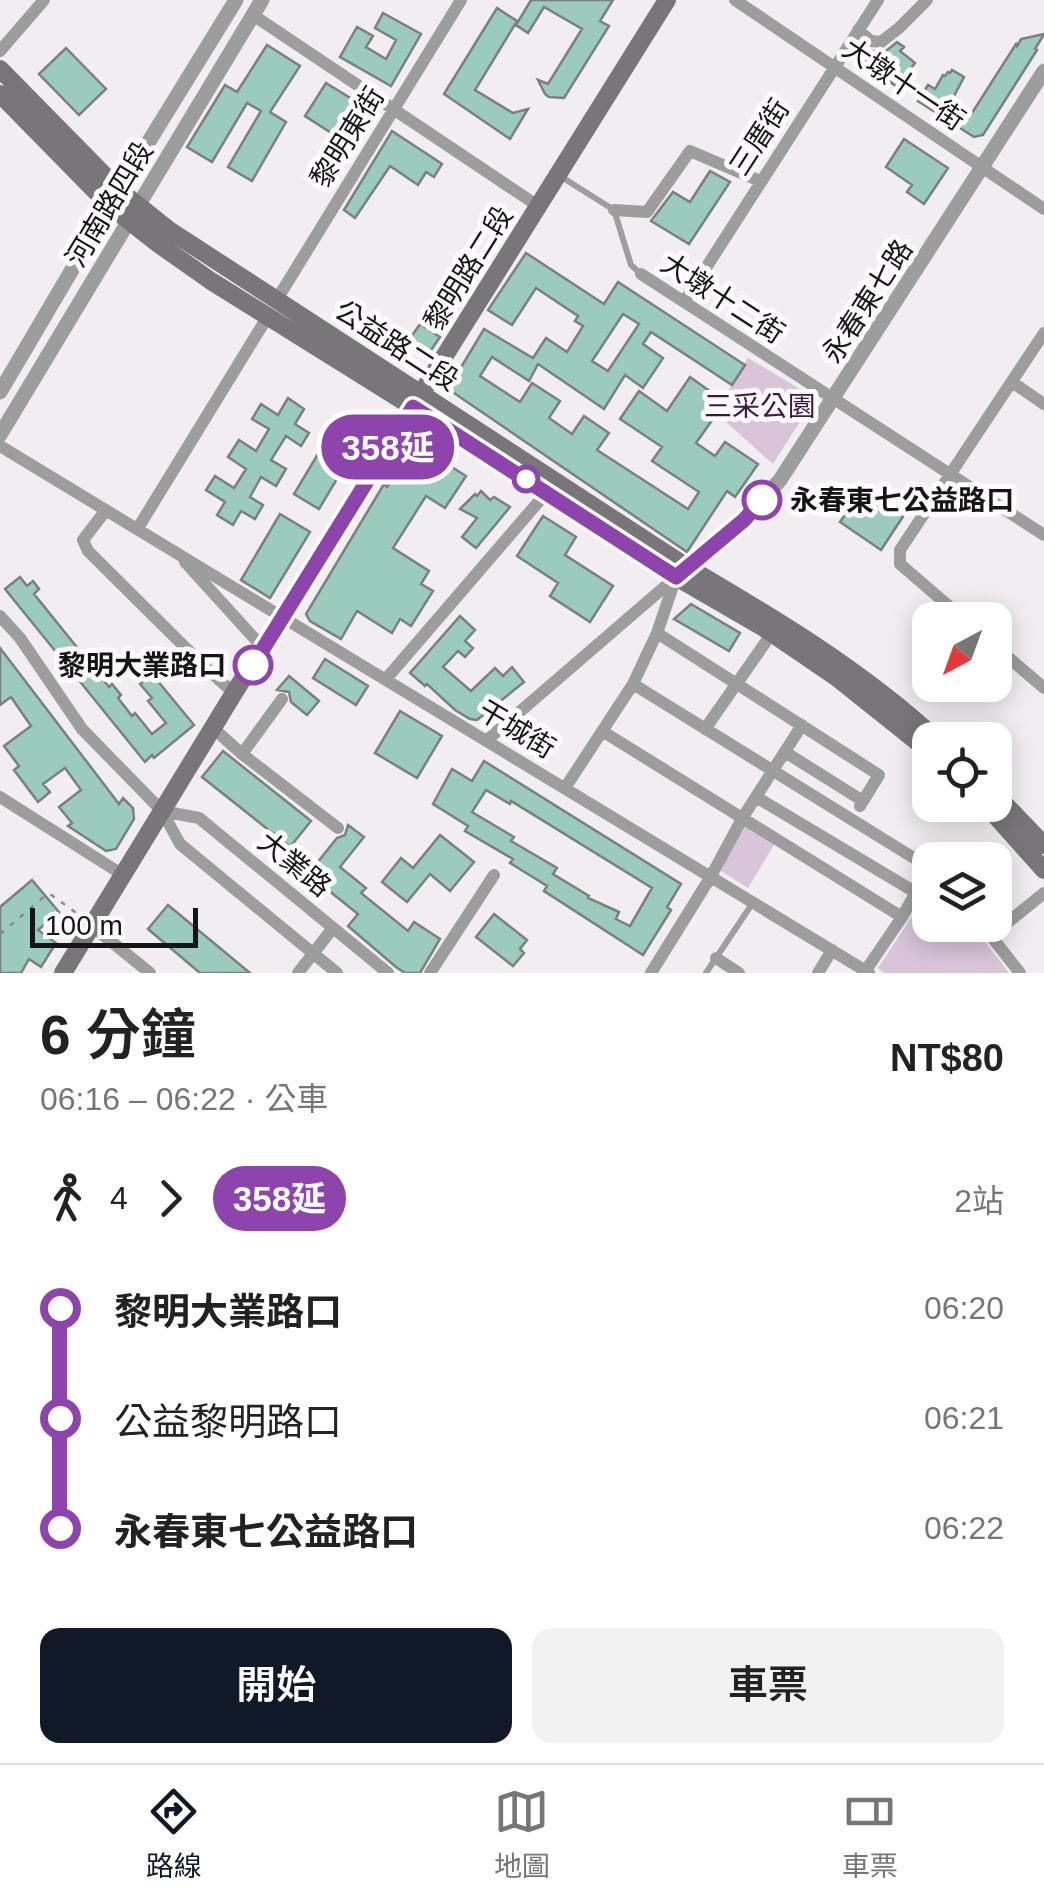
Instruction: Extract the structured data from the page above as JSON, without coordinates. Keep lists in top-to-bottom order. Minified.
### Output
{"streets":{"main road":["黎明路二段","公益路二段"],"street":["大墩十一街","黎明東街","三厝街","河南路四段","大墩十二街","永春東七路","干城街","大業路"]},"crossings":[["大墩十一街","三厝街"],["大墩十一街","永春東七路"],["黎明東街","公益路二段"],["黎明東街","干城街"],["三厝街","大墩十二街"],["河南路四段","公益路二段"],["黎明路二段","公益路二段"],["黎明路二段","干城街"],["黎明路二段","大業路"],["大墩十二街","永春東七路"],["永春東七路","公益路二段"],["永春東七路","干城街"]],"parks":["三采公園"],"places":["永春東七公益路口","黎明大業路口"],"lines":["bus line 358延"],"scale_bar":"100 m","north":"bottom left","page":{"on_map":"358延","scale":"100 m","heading":["6 分鐘","06:16 – 06:22 · 公車","NT$80"],"legs":["4","358延","2站"],"list":[{"name":"黎明大業路口","value":"06:20"},{"name":"公益黎明路口","value":"06:21"},{"name":"永春東七公益路口","value":"06:22"}],"buttons":["開始","車票"],"tabs":["路線","地圖","車票"]}}
